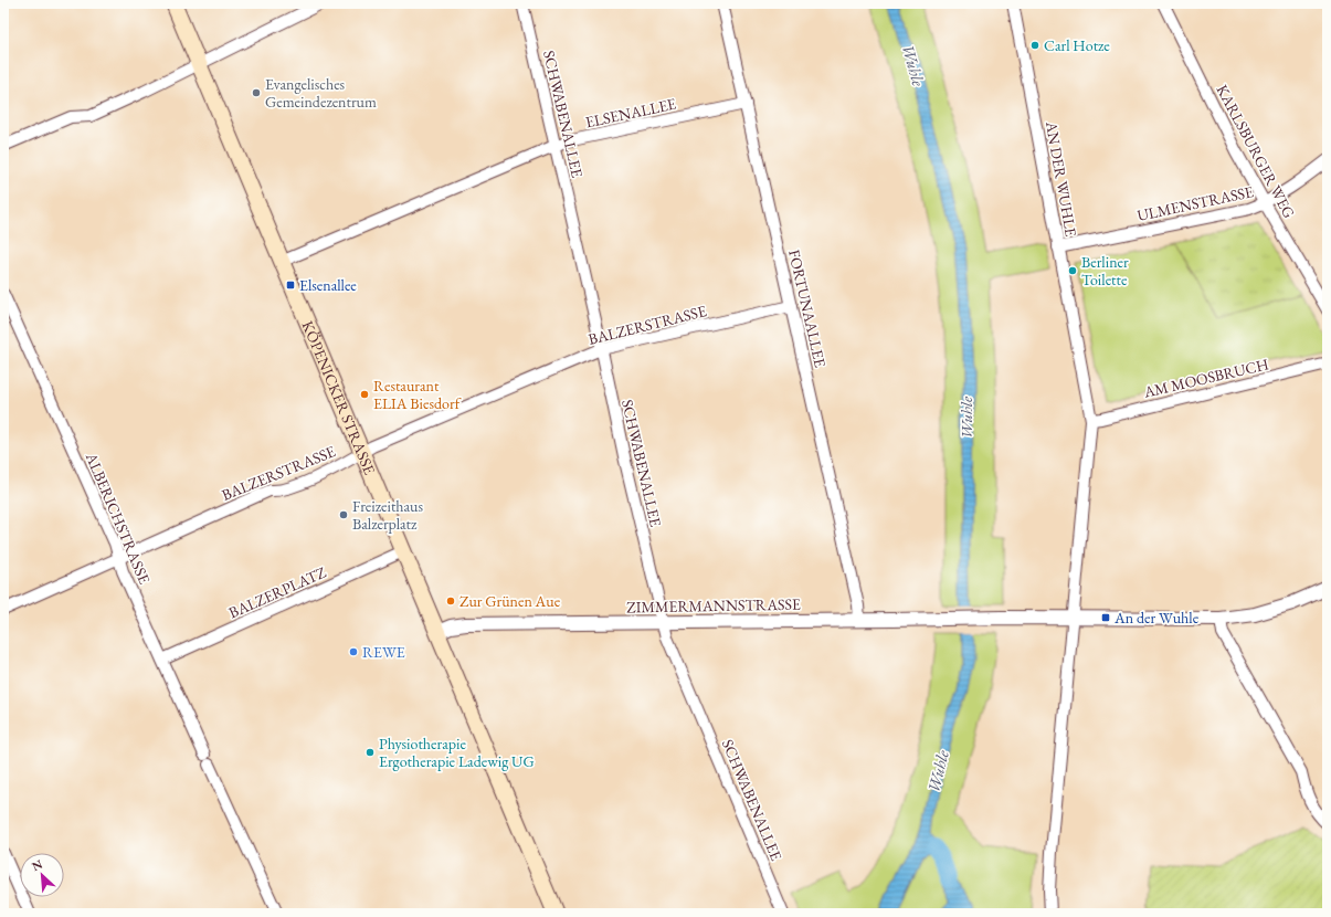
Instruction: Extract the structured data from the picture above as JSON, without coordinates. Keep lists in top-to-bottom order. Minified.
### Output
{"streets":{"main road":["KÖPENICKER STRASSE"],"street":["ELSENALLEE","SCHWABENALLEE","KARLSBURGER WEG","AN DER WUHLE","ULMENSTRASSE","FORTUNAALLEE","BALZERSTRASSE","AM MOOSBRUCH","ALBERICHSTRASSE","BALZERPLATZ","ZIMMERMANNSTRASSE"]},"crossings":[["ELSENALLEE","SCHWABENALLEE"],["ELSENALLEE","FORTUNAALLEE"],["ELSENALLEE","KÖPENICKER STRASSE"],["SCHWABENALLEE","BALZERSTRASSE"],["SCHWABENALLEE","ZIMMERMANNSTRASSE"],["KARLSBURGER WEG","ULMENSTRASSE"],["AN DER WUHLE","ULMENSTRASSE"],["AN DER WUHLE","AM MOOSBRUCH"],["AN DER WUHLE","ZIMMERMANNSTRASSE"],["FORTUNAALLEE","BALZERSTRASSE"],["FORTUNAALLEE","ZIMMERMANNSTRASSE"],["BALZERSTRASSE","KÖPENICKER STRASSE"],["BALZERSTRASSE","ALBERICHSTRASSE"],["KÖPENICKER STRASSE","BALZERPLATZ"],["KÖPENICKER STRASSE","ZIMMERMANNSTRASSE"],["ALBERICHSTRASSE","BALZERPLATZ"]],"water":["Wuhle"],"places":{"other":["Carl Hotze","Evangelisches Gemeindezentrum","Berliner Toilette","Restaurant ELIA Biesdorf","Freizeithaus Balzerplatz","Zur Grünen Aue","REWE","Physiotherapie Ergotherapie Ladewig UG"],"transit":["Elsenallee","An der Wuhle"]},"north":"top left"}
